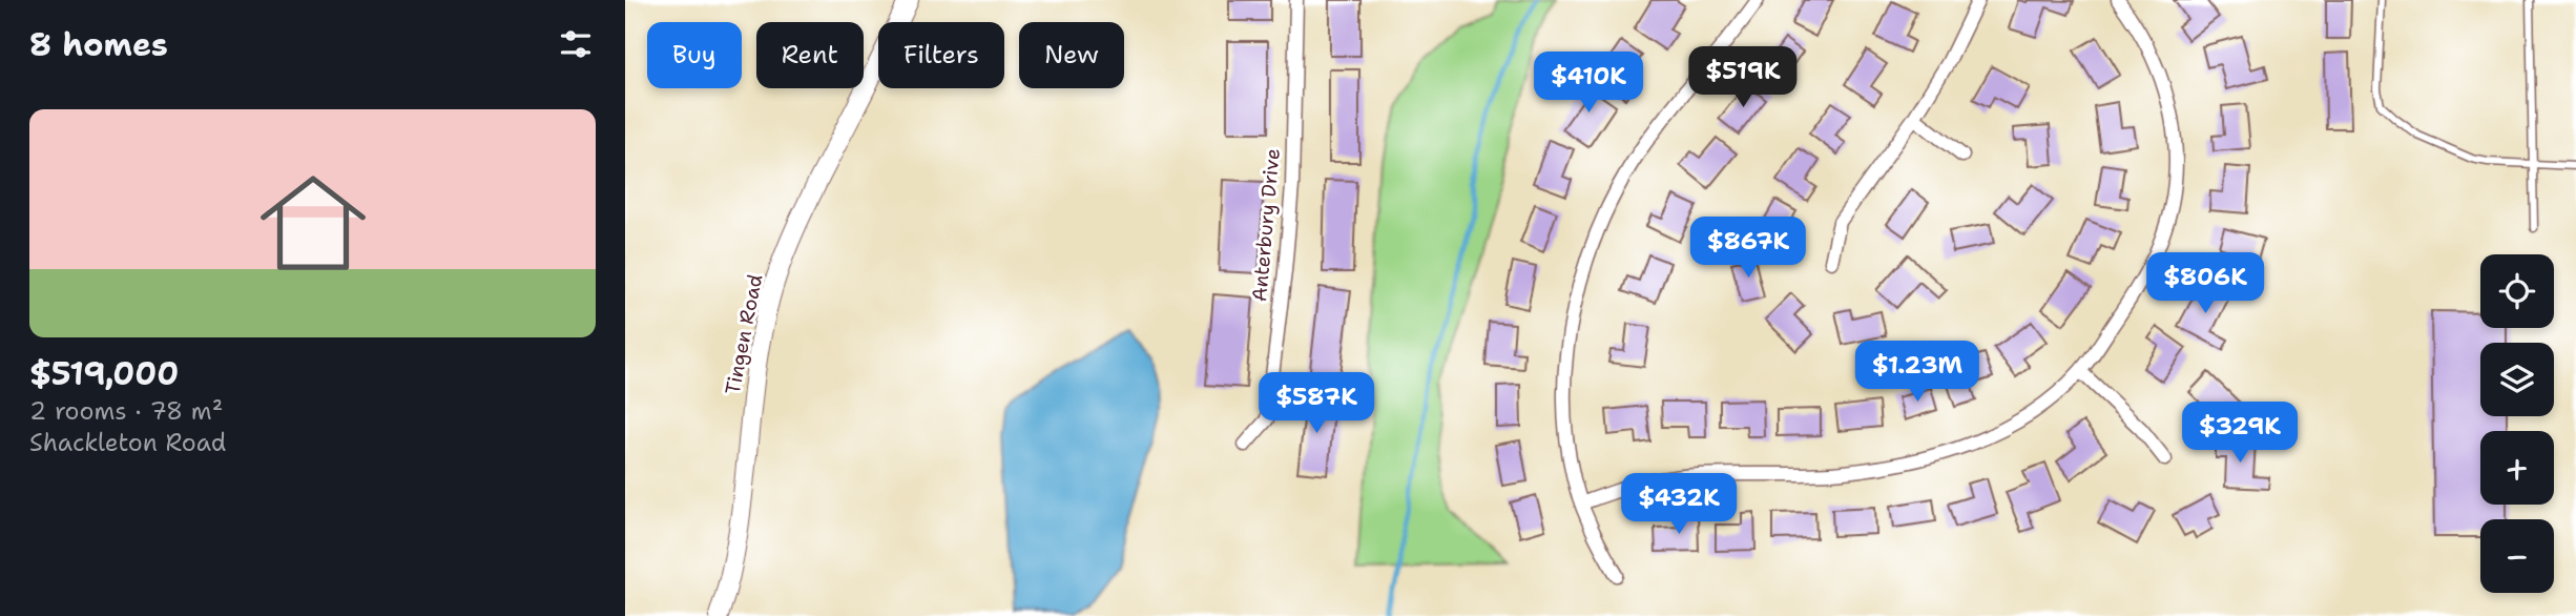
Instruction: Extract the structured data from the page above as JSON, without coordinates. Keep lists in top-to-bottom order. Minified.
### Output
{"streets":{"street":["Anterbury Drive","Tingen Road"]},"page":{"heading":"8 homes","chip":["Buy","Rent","Filters","New"],"price":["$519K","$410K","$867K","$806K","$1.23M","$587K","$329K","$432K"],"list":[{"name":"$519,000","note":"2 rooms · 78 m² · Shackleton Road"}],"map_buttons":["+","−"]}}
